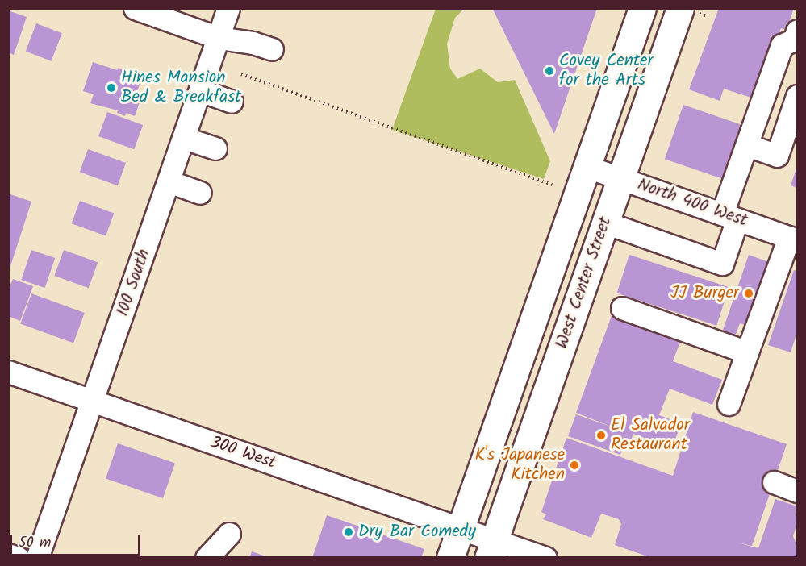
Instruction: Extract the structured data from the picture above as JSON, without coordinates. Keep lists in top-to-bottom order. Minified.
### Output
{"streets":{"main road":["West Center Street"],"street":["North 400 West","100 South","300 West"]},"crossings":[["North 400 West","West Center Street"],["100 South","300 West"],["West Center Street","300 West"]],"places":["Covey Center for the Arts","Hines Mansion Bed & Breakfast","JJ Burger","El Salvador Restaurant","K's Japanese Kitchen","Dry Bar Comedy"],"scale_bar":"50 m"}
